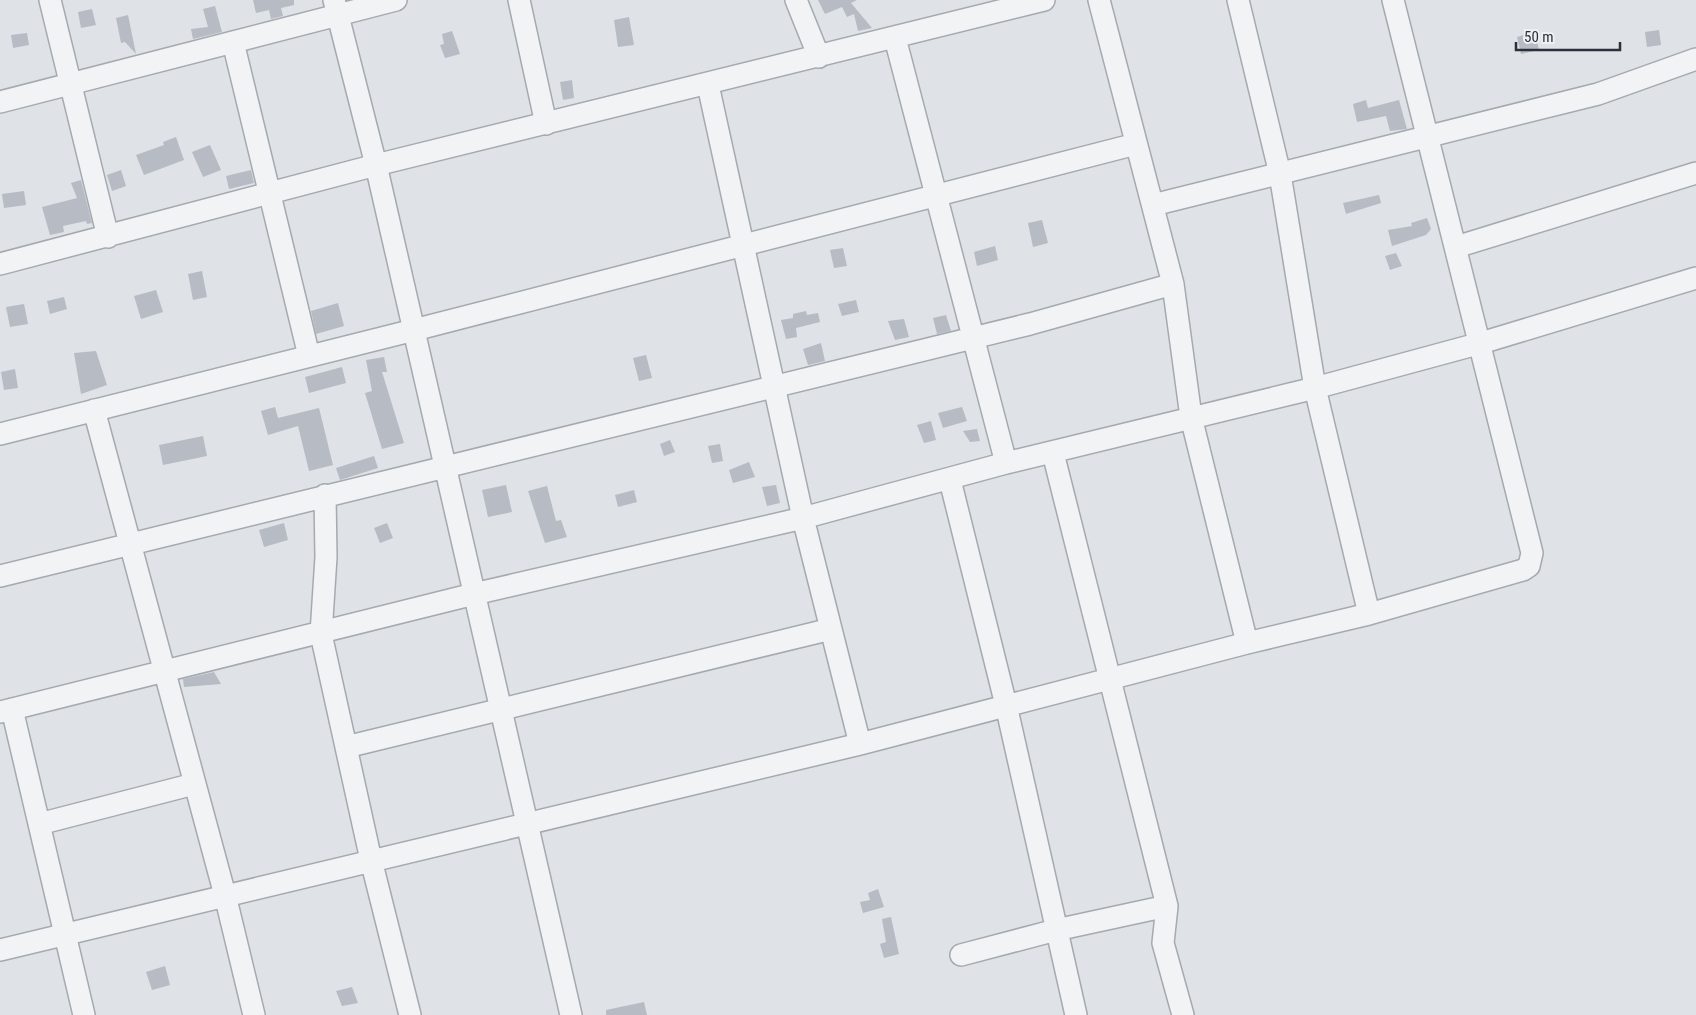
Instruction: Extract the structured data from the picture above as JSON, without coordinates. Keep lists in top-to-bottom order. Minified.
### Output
{"scale_bar":"50 m"}
